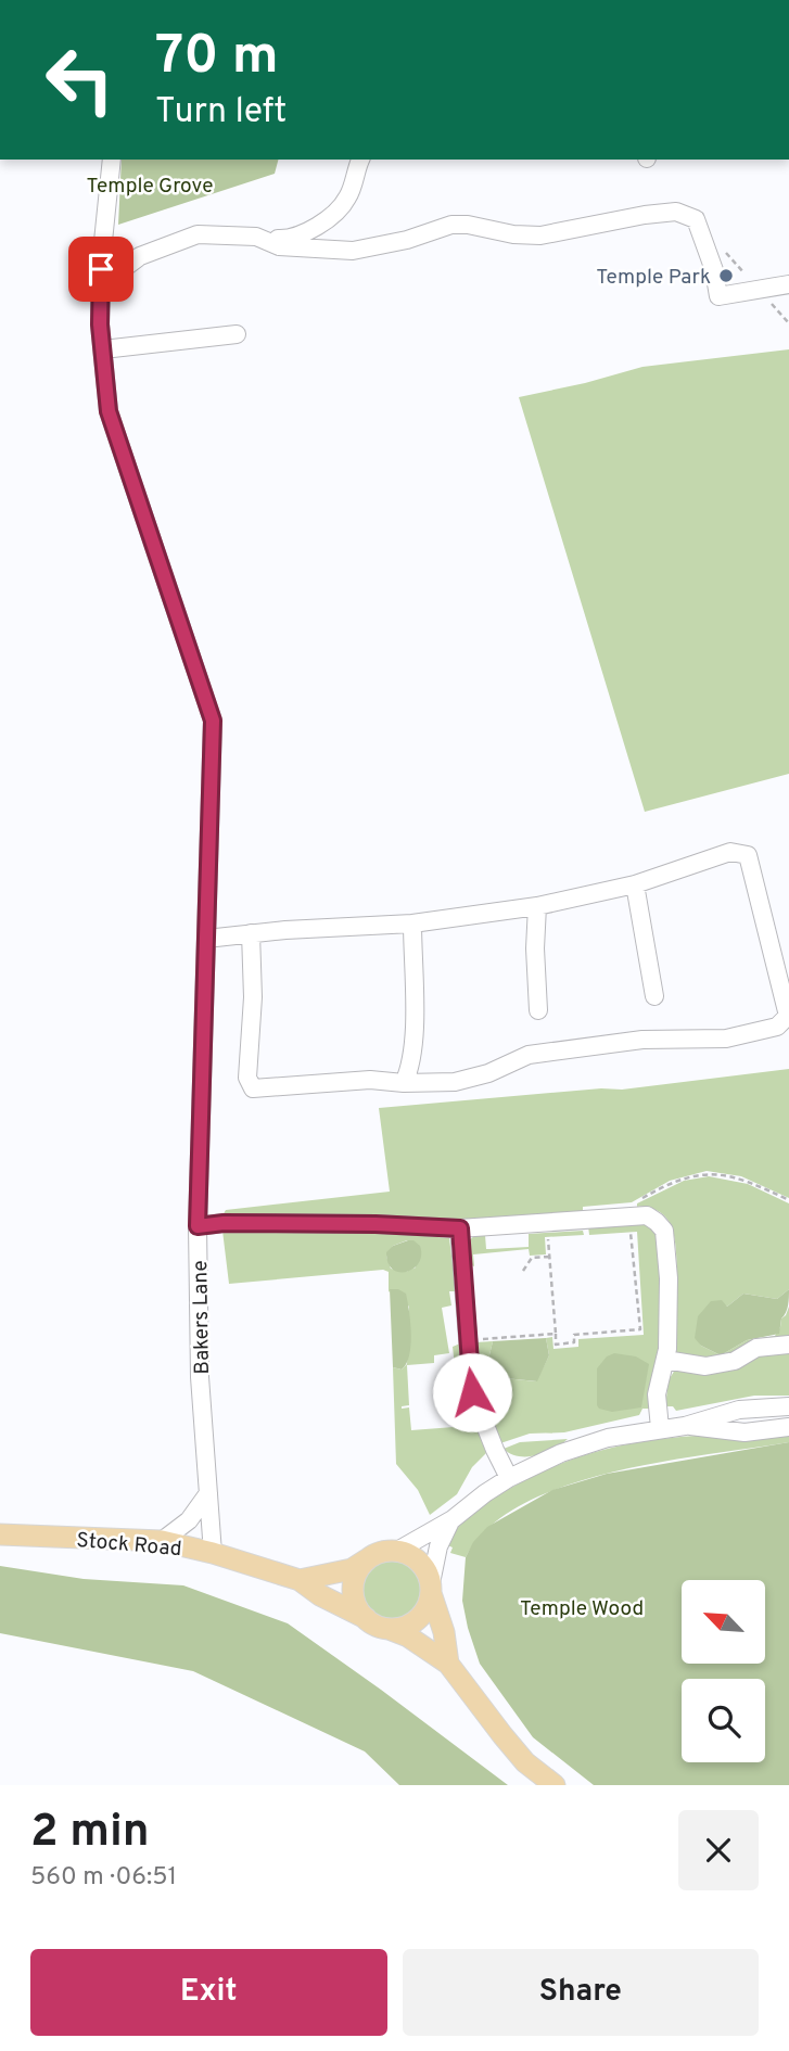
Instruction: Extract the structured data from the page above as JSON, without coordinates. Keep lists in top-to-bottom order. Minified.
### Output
{"streets":{"main road":["Stock Road"],"street":["Bakers Lane"]},"crossings":[["Bakers Lane","Stock Road"]],"parks":["Temple Grove","Temple Wood"],"places":["Temple Park"],"north":"top left","page":{"turn":["70 m","Turn left"],"heading":["2 min","560 m · 06:51"],"buttons":["Exit","Share"]}}
